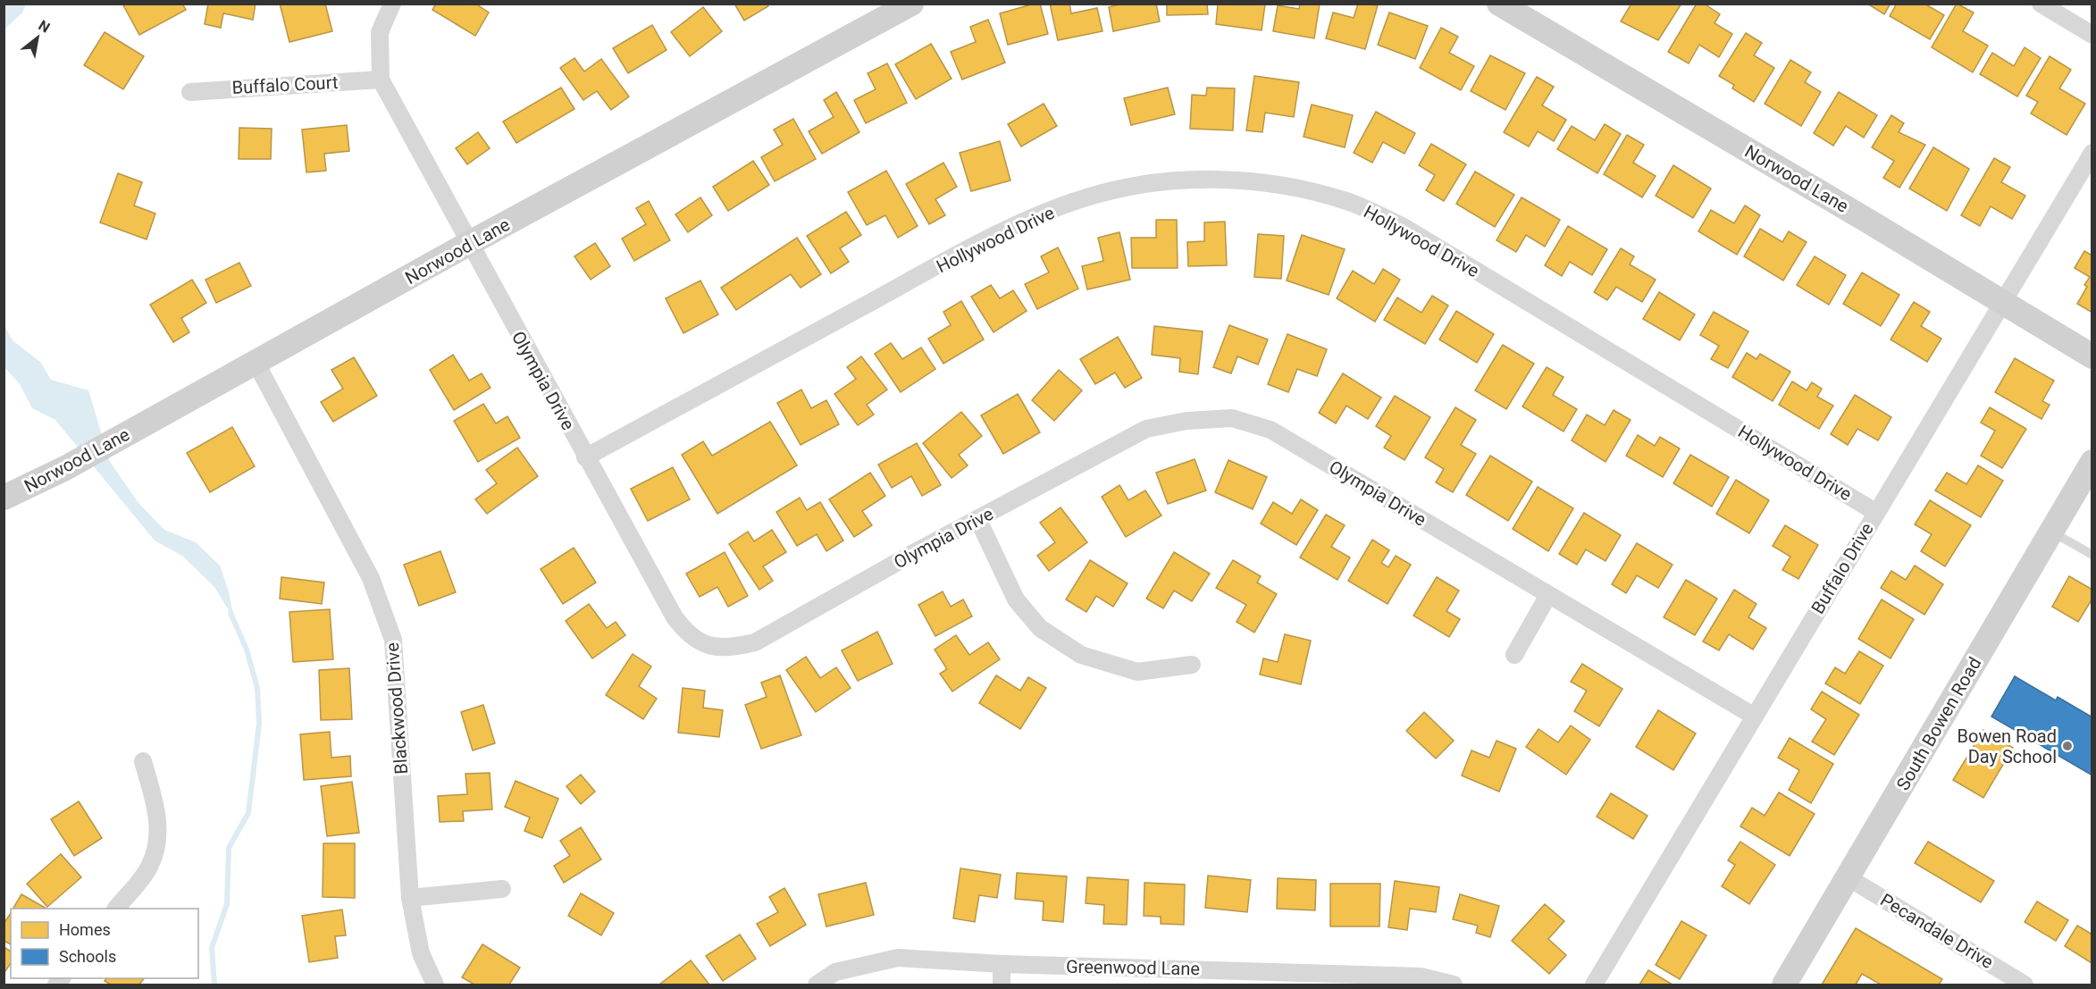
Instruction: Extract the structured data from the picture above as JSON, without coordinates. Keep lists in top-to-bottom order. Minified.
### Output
{"streets":{"street":["Buffalo Court","Norwood Lane","Hollywood Drive","Olympia Drive","Buffalo Drive","Blackwood Drive","South Bowen Road","Pecandale Drive","Greenwood Lane"]},"crossings":[["Buffalo Court","Olympia Drive"],["Norwood Lane","Olympia Drive"],["Norwood Lane","Buffalo Drive"],["Norwood Lane","Blackwood Drive"],["Hollywood Drive","Olympia Drive"],["Hollywood Drive","Buffalo Drive"],["Olympia Drive","Buffalo Drive"],["South Bowen Road","Pecandale Drive"]],"places":["Bowen Road Day School"],"legend":["Homes","Schools"],"north":"top right"}
